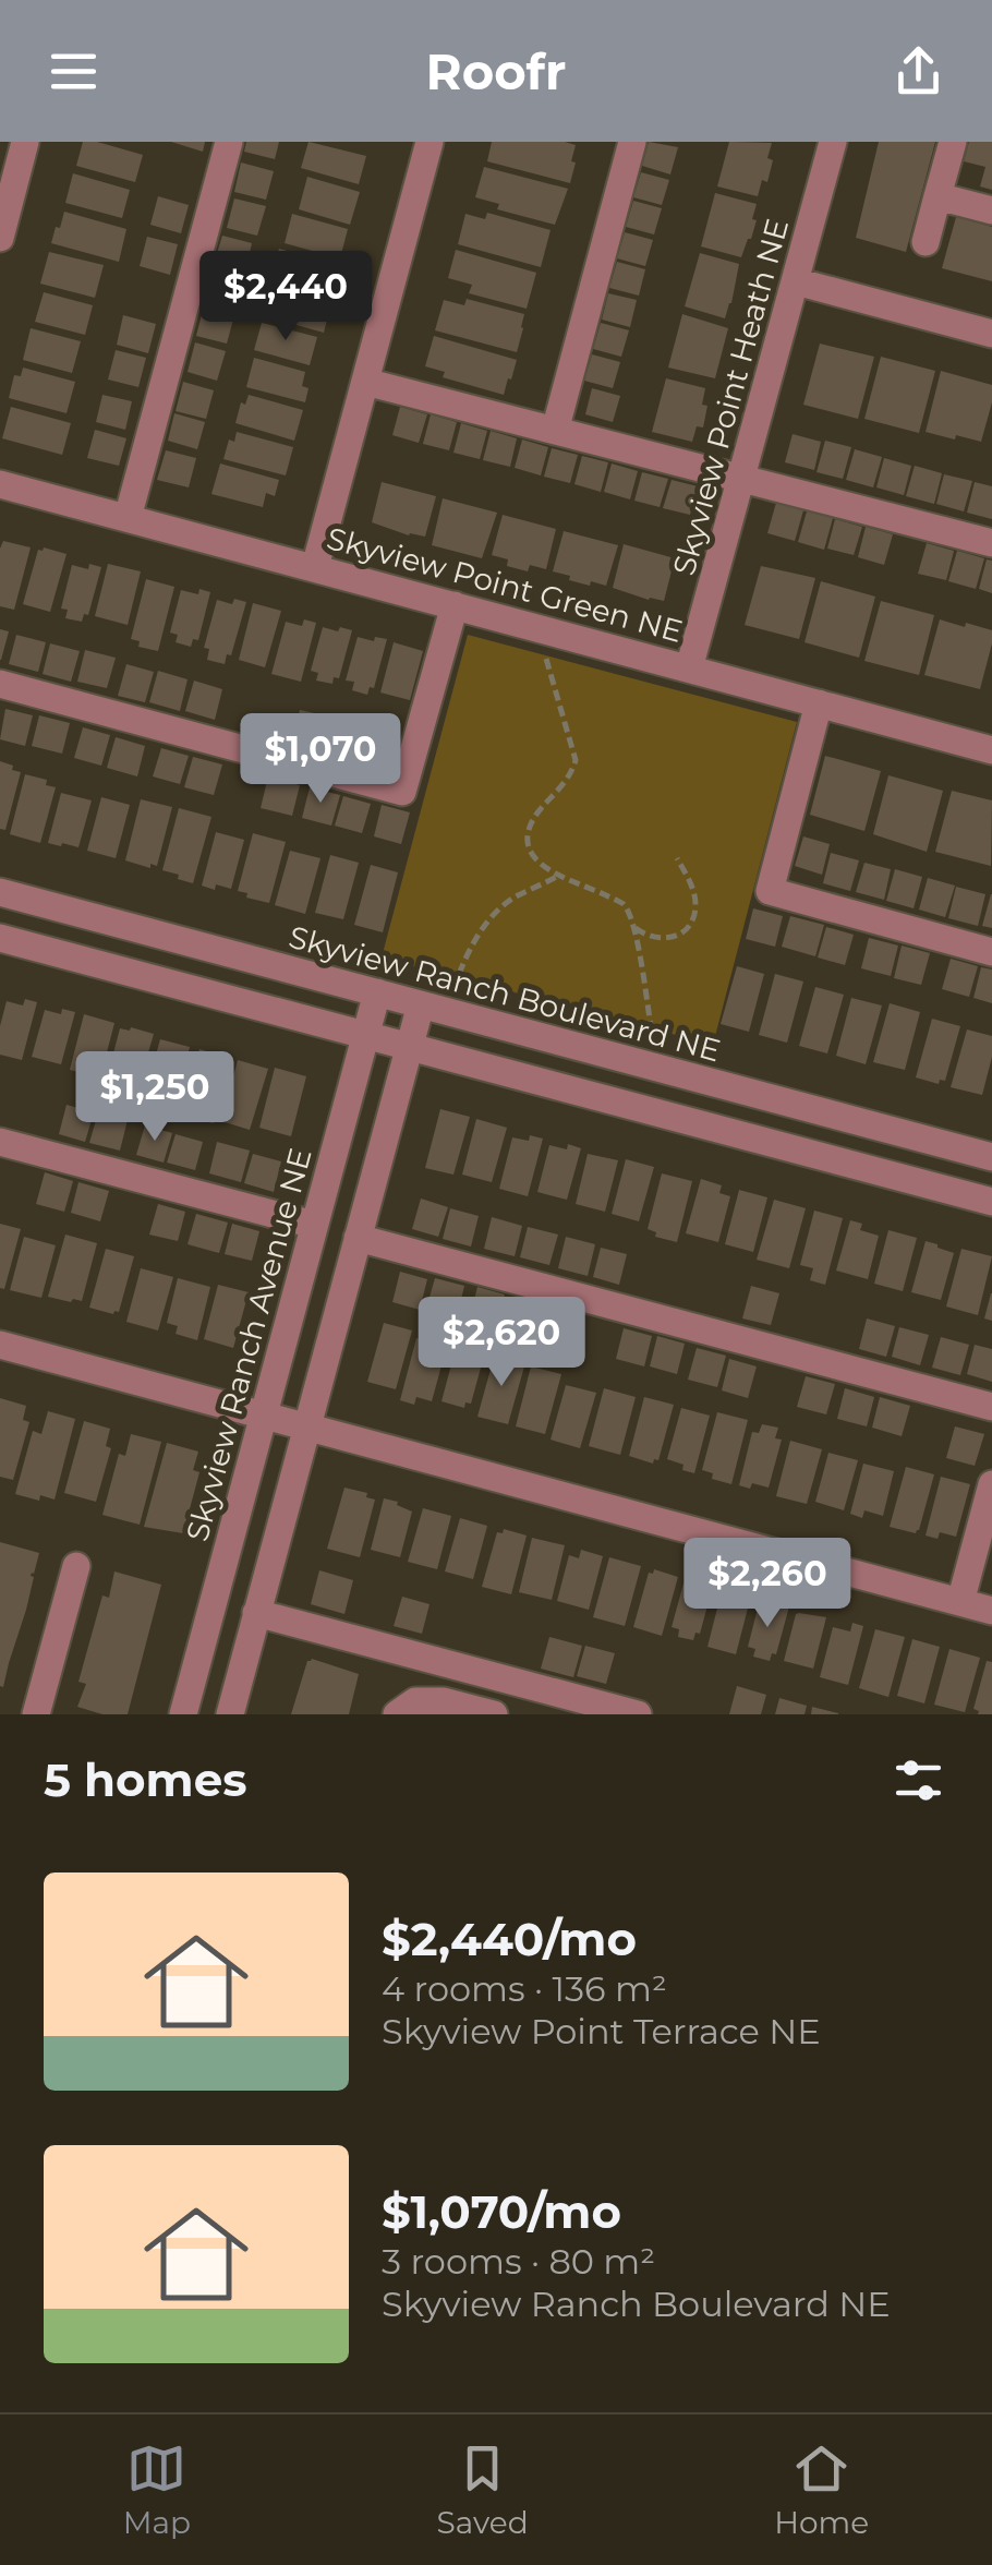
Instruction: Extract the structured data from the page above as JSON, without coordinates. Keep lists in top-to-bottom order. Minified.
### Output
{"streets":{"street":["Skyview Point Heath NE","Skyview Point Green NE","Skyview Ranch Boulevard NE","Skyview Ranch Avenue NE"]},"crossings":[["Skyview Point Heath NE","Skyview Point Green NE"],["Skyview Ranch Boulevard NE","Skyview Ranch Avenue NE"]],"page":{"header":"Roofr","price":["$2,440","$1,070","$1,250","$2,620","$2,260"],"heading":"5 homes","list":[{"name":"$2,440/mo","note":"4 rooms · 136 m² · Skyview Point Terrace NE"},{"name":"$1,070/mo","note":"3 rooms · 80 m² · Skyview Ranch Boulevard NE"}],"tabs":["Map","Saved","Home"]}}
